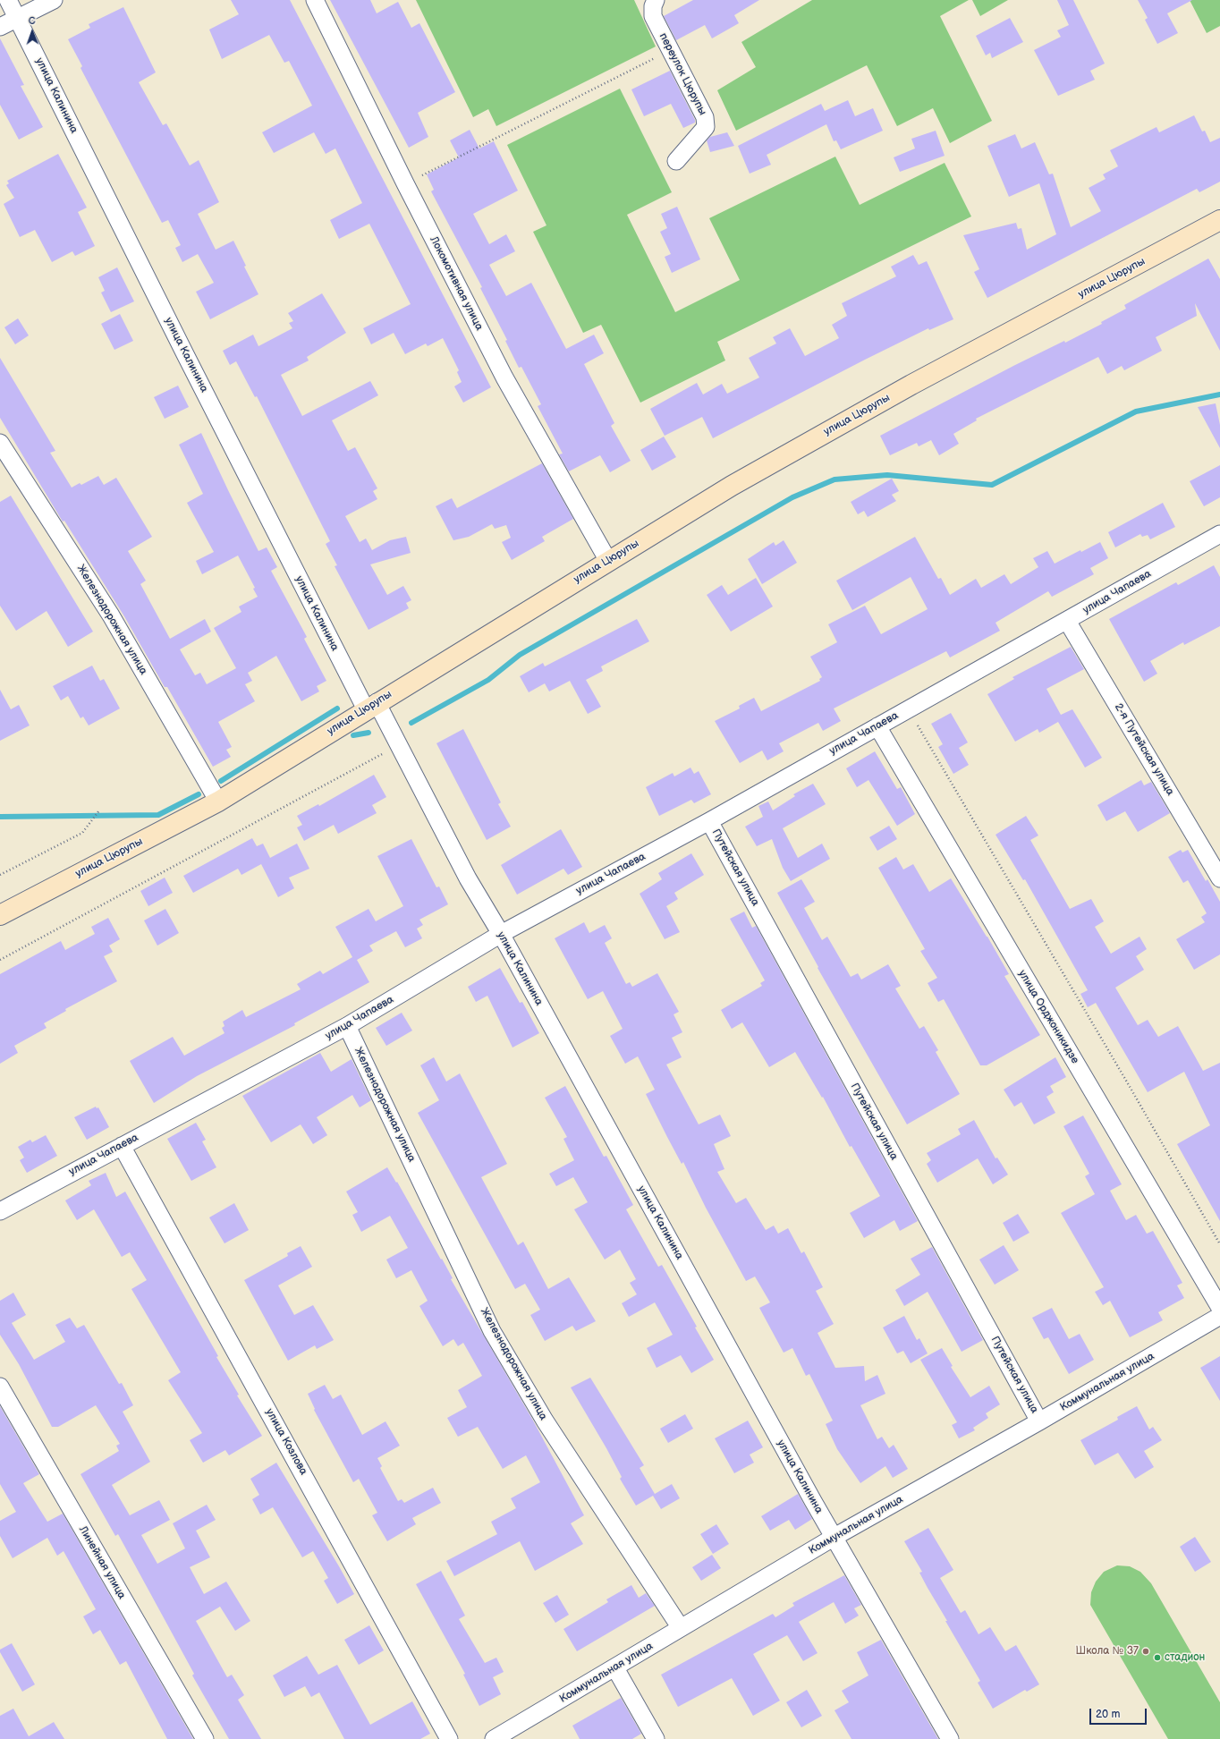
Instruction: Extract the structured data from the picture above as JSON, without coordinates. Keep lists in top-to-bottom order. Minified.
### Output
{"streets":{"street":["переулок Цюрупы","улица Калинина","улица Цюрупы","Локомотивная улица","улица Чапаева","Железнодорожная улица","2-я Путейская улица","Путейская улица","улица Орджоникидзе","Коммунальная улица","улица Козлова","Линейная улица"]},"crossings":[["улица Калинина","улица Цюрупы"],["улица Калинина","улица Чапаева"],["улица Калинина","Коммунальная улица"],["улица Цюрупы","Локомотивная улица"],["улица Цюрупы","Железнодорожная улица"],["улица Чапаева","Железнодорожная улица"],["улица Чапаева","2-я Путейская улица"],["улица Чапаева","Путейская улица"],["улица Чапаева","улица Орджоникидзе"],["улица Чапаева","улица Козлова"],["Железнодорожная улица","Коммунальная улица"],["Путейская улица","Коммунальная улица"]],"places":["Школа № 37","стадион"],"scale_bar":"20 m","north":"top"}
